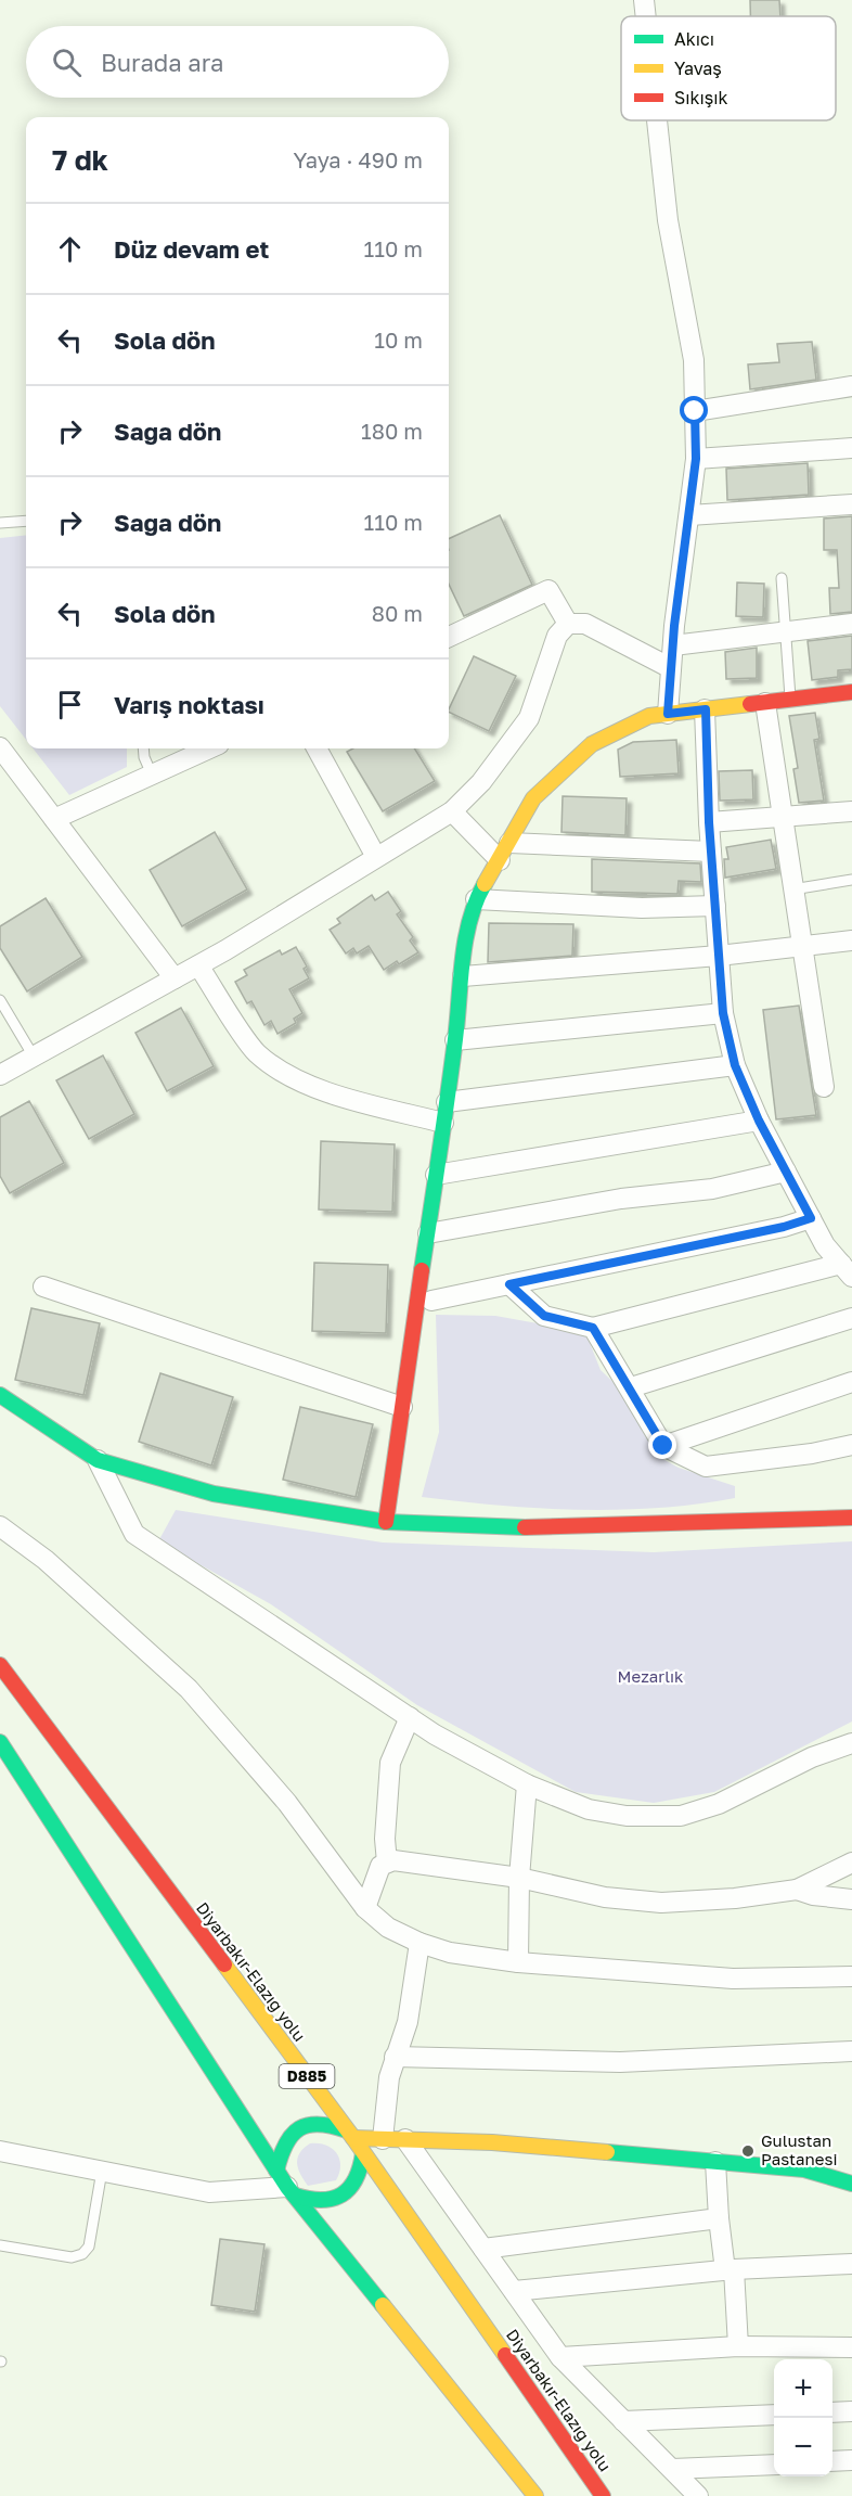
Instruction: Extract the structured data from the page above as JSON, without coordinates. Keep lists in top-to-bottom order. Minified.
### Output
{"streets":{"main road":["Diyarbakır-Elazığ yolu","D885"]},"parks":["Mezarlık"],"places":["Gulustan Pastanesi"],"legend":["Akıcı","Yavaş","Sıkışık"],"page":{"search":"Burada ara","heading":["7 dk","Yaya · 490 m"],"list":[["Düz devam et","110 m"],["Sola dön","10 m"],["Sağa dön","180 m"],["Sağa dön","110 m"],["Sola dön","80 m"],"Varış noktası"],"map_buttons":["+","−"]}}
